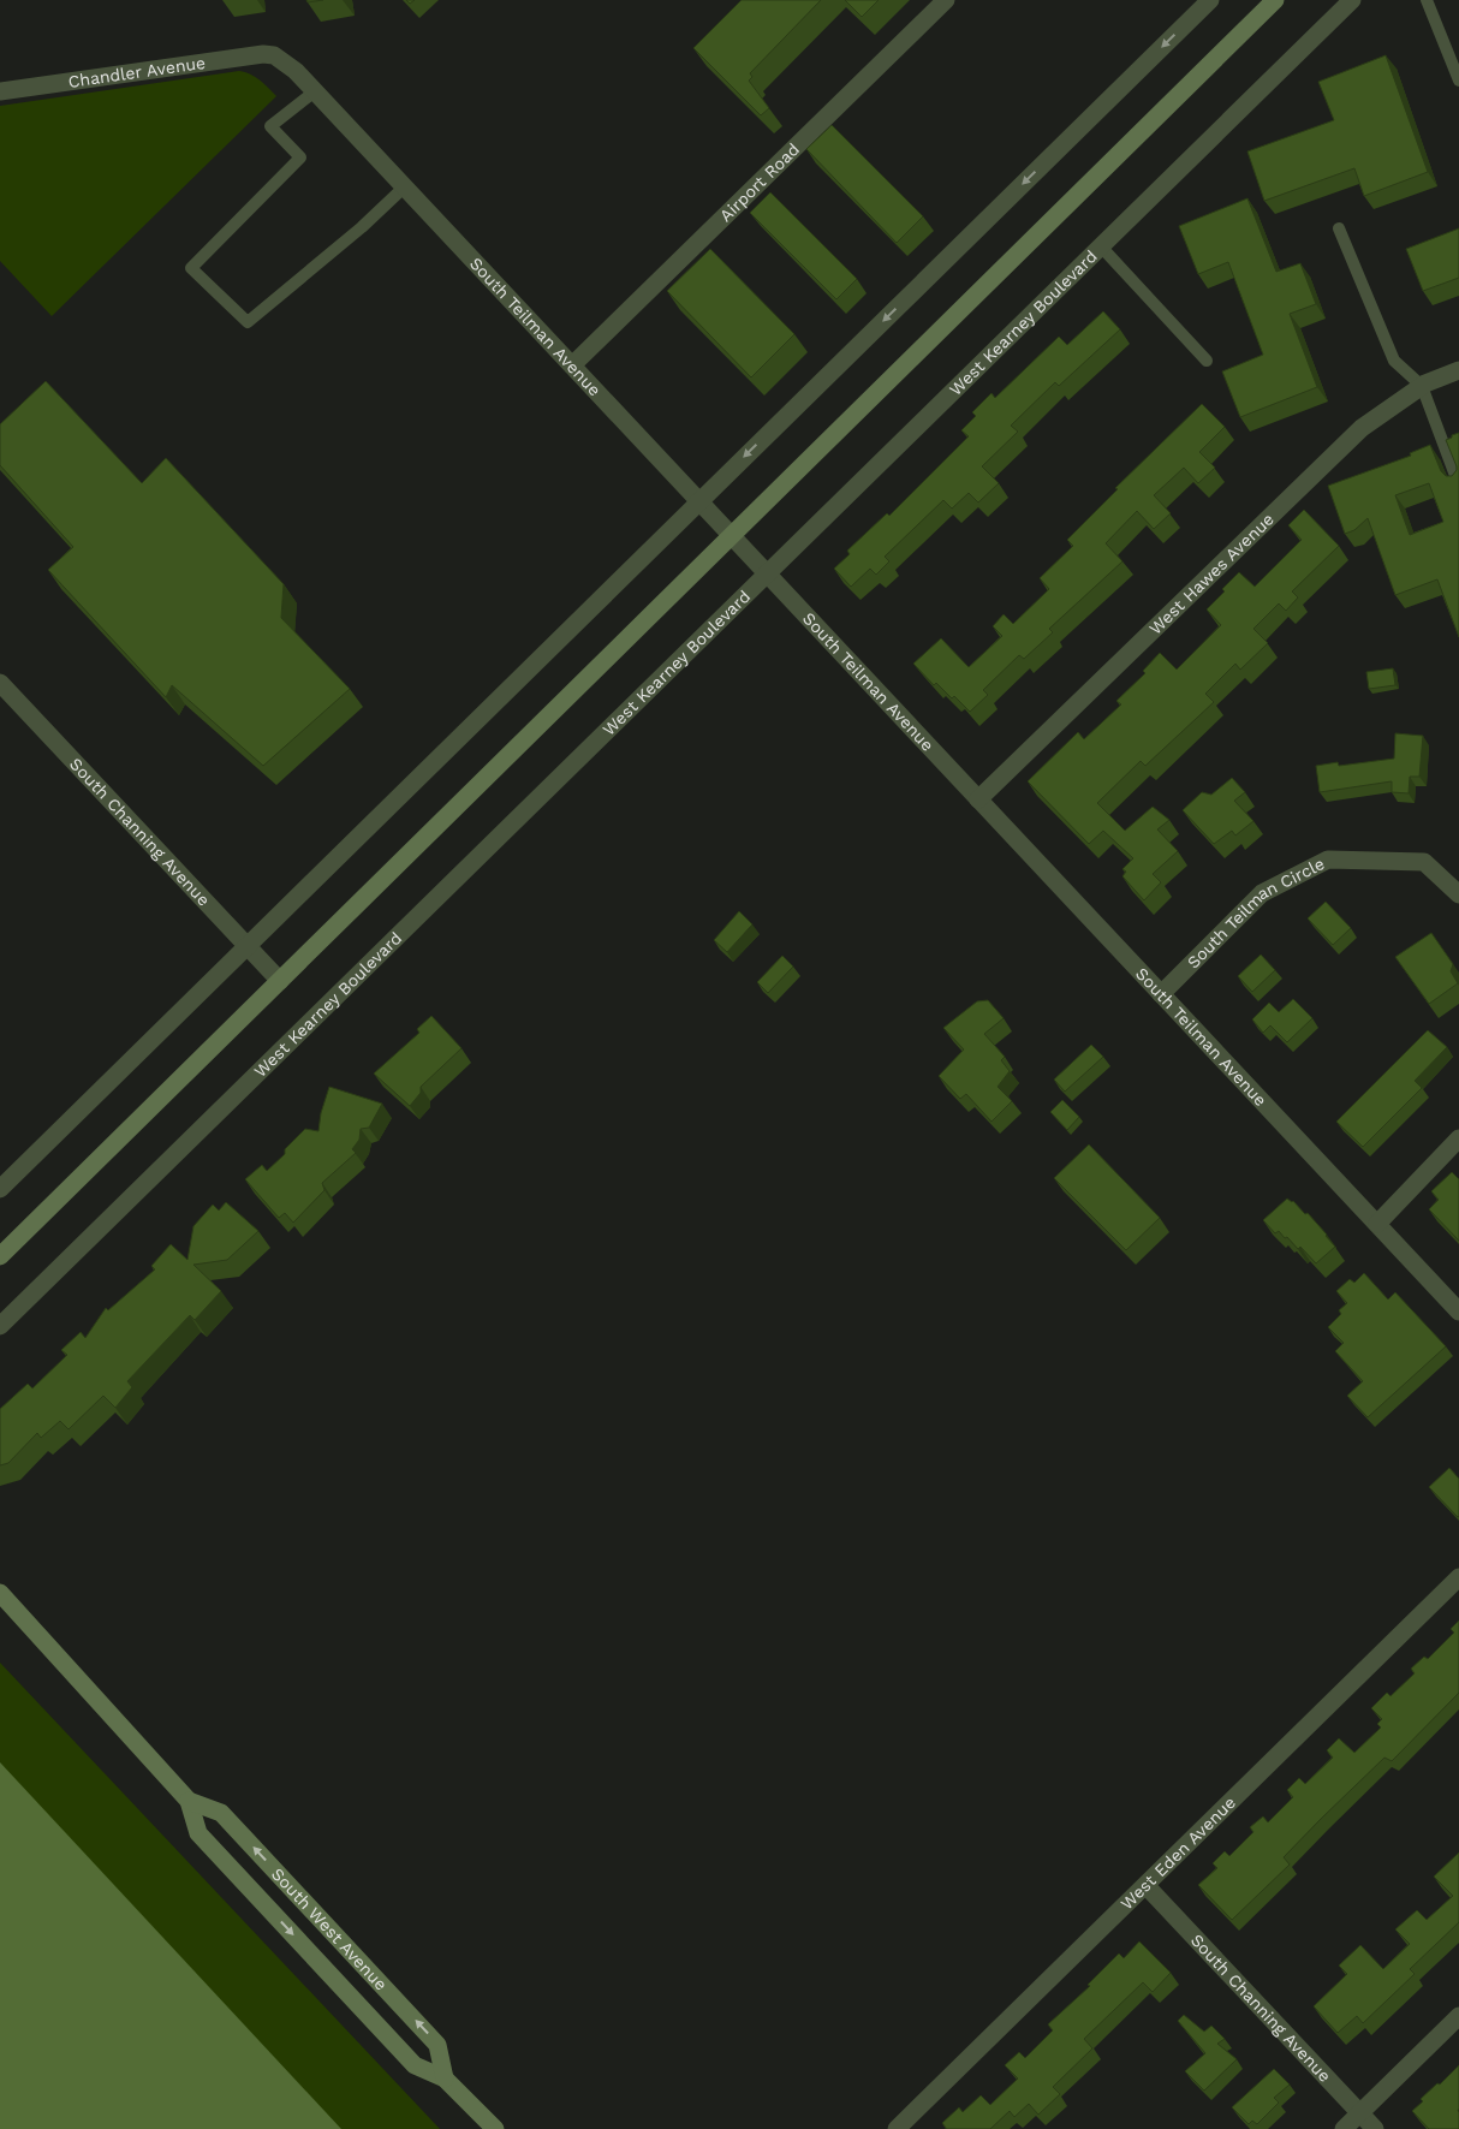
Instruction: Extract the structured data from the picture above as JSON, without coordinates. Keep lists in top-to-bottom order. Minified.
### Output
{"streets":{"main road":["South West Avenue"],"street":["Chandler Avenue","Airport Road","West Kearney Boulevard","South Teilman Avenue","West Hawes Avenue","South Channing Avenue","South Teilman Circle","West Eden Avenue"]},"crossings":[["Chandler Avenue","South Teilman Avenue"],["Airport Road","South Teilman Avenue"],["West Kearney Boulevard","South Teilman Avenue"],["South Teilman Avenue","West Hawes Avenue"],["South Teilman Avenue","South Teilman Circle"],["South Channing Avenue","West Eden Avenue"]]}
